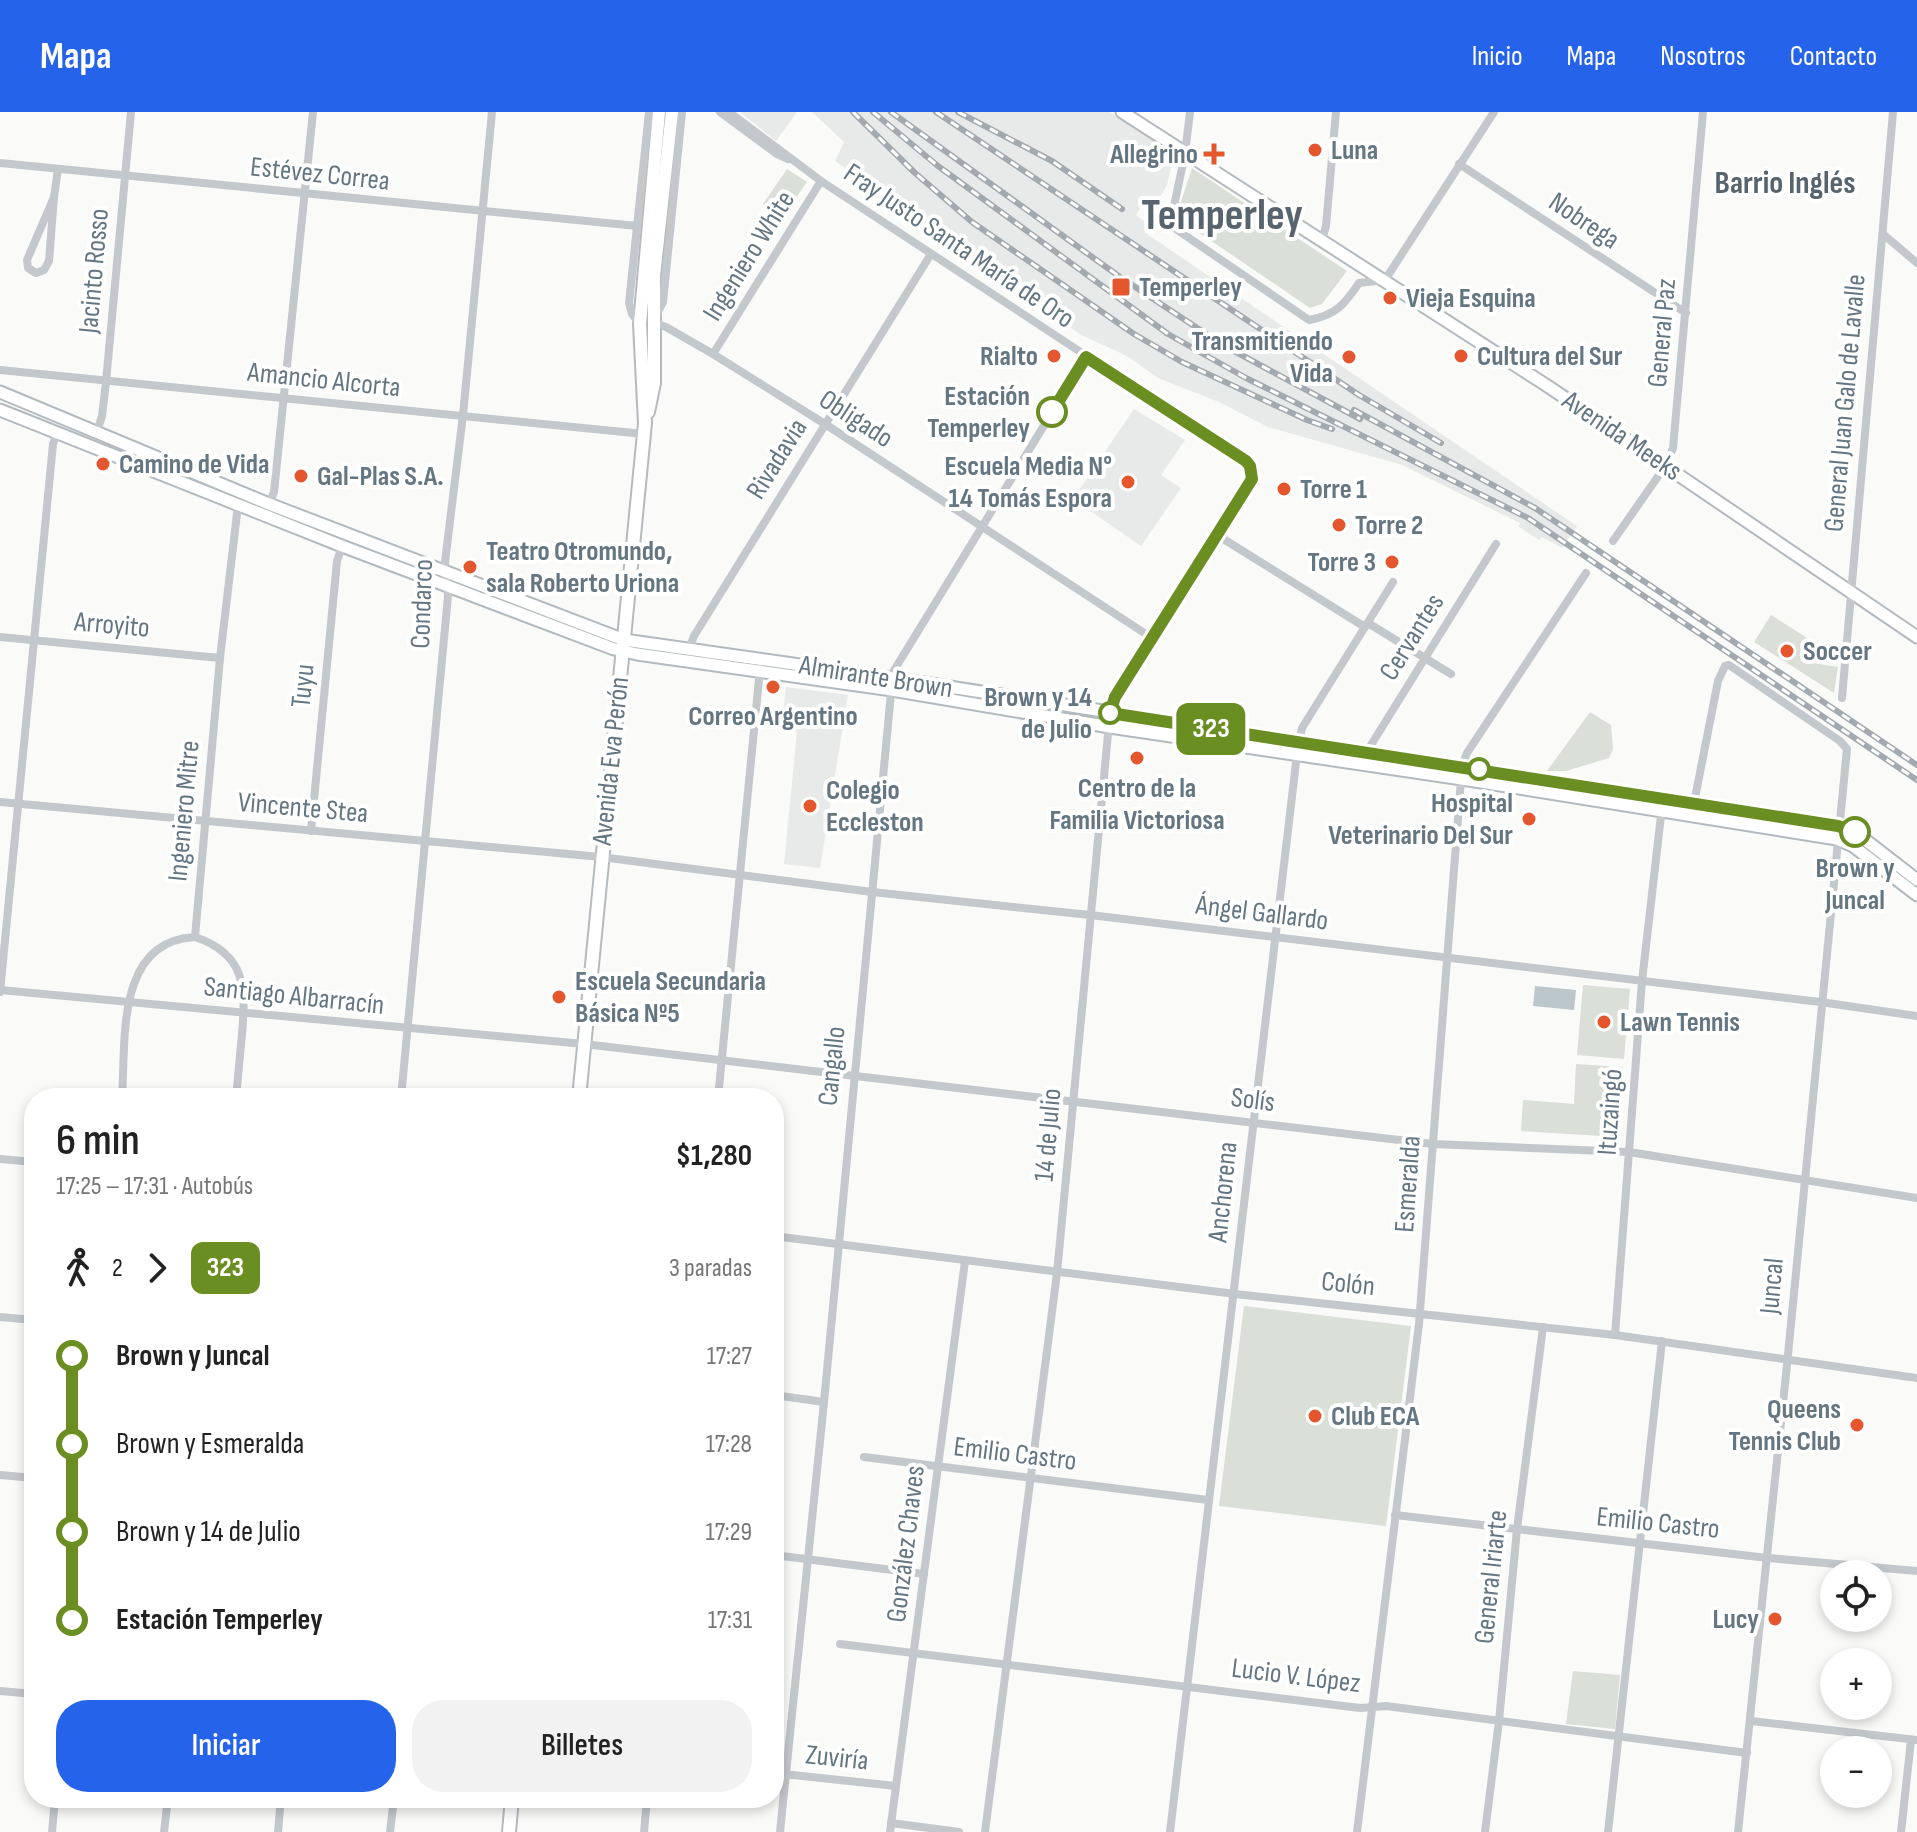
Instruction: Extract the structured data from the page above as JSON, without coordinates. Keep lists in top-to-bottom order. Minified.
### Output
{"streets":{"main road":["Avenida Meeks","Almirante Brown","Avenida Eva Perón"],"street":["Estévez Correa","Nobrega","Fray Justo Santa María de Oro","Ingeniero White","Jacinto Rosso","General Paz","Amancio Alcorta","General Juan Galo de Lavalle","Obligado","Rivadavia","Condarco","Arroyito","Cervantes","Tuyu","Vincente Stea","Ingeniero Mitre","Ángel Gallardo","Santiago Albarracín","Cangallo","Solís","Ituzaingó","14 de Julio","Esmeralda","Anchorena","Colón","Juncal","Emilio Castro","González Chaves","General Iriarte","Lucio V. López","Zuviría"]},"crossings":[["Estévez Correa","Jacinto Rosso"],["Estévez Correa","Condarco"],["Nobrega","General Paz"],["Fray Justo Santa María de Oro","Ingeniero White"],["Fray Justo Santa María de Oro","Rivadavia"],["Fray Justo Santa María de Oro","Cangallo"],["Fray Justo Santa María de Oro","14 de Julio"],["Ingeniero White","Obligado"],["Jacinto Rosso","Amancio Alcorta"],["Jacinto Rosso","Almirante Brown"],["General Paz","Avenida Meeks"],["Amancio Alcorta","Condarco"],["Amancio Alcorta","Avenida Eva Perón"],["General Juan Galo de Lavalle","Avenida Meeks"],["Obligado","Rivadavia"],["Obligado","Avenida Eva Perón"],["Obligado","Cangallo"],["Obligado","14 de Julio"],["Rivadavia","Almirante Brown"],["Condarco","Almirante Brown"],["Condarco","Vincente Stea"],["Condarco","Santiago Albarracín"],["Arroyito","Ingeniero Mitre"],["Cervantes","Almirante Brown"],["Almirante Brown","Tuyu"],["Almirante Brown","Avenida Eva Perón"],["Almirante Brown","Ingeniero Mitre"],["Almirante Brown","Cangallo"],["Almirante Brown","Ituzaingó"],["Almirante Brown","14 de Julio"],["Almirante Brown","Esmeralda"],["Almirante Brown","Anchorena"],["Almirante Brown","Juncal"],["Tuyu","Vincente Stea"],["Avenida Eva Perón","Vincente Stea"],["Avenida Eva Perón","Ángel Gallardo"],["Avenida Eva Perón","Santiago Albarracín"],["Avenida Eva Perón","Solís"],["Vincente Stea","Ingeniero Mitre"],["Vincente Stea","Ángel Gallardo"],["Ángel Gallardo","Cangallo"],["Ángel Gallardo","Ituzaingó"],["Ángel Gallardo","14 de Julio"],["Ángel Gallardo","Esmeralda"],["Ángel Gallardo","Anchorena"],["Ángel Gallardo","Juncal"],["Santiago Albarracín","Solís"],["Cangallo","Solís"],["Cangallo","Colón"],["Cangallo","Zuviría"],["Solís","Ituzaingó"],["Solís","14 de Julio"],["Solís","Esmeralda"],["Solís","Anchorena"],["Solís","Juncal"],["Ituzaingó","Colón"],["14 de Julio","Colón"],["14 de Julio","Emilio Castro"],["14 de Julio","Lucio V. López"],["Esmeralda","Colón"],["Esmeralda","Emilio Castro"],["Esmeralda","Lucio V. López"],["Anchorena","Colón"],["Anchorena","Emilio Castro"],["Anchorena","Lucio V. López"],["Colón","Juncal"],["Colón","González Chaves"],["Colón","General Iriarte"],["Juncal","Emilio Castro"],["Juncal","Lucio V. López"],["Emilio Castro","González Chaves"],["Emilio Castro","General Iriarte"],["González Chaves","Lucio V. López"],["González Chaves","Zuviría"],["General Iriarte","Lucio V. López"]],"districts":["Barrio Inglés","Temperley"],"places":{"other":["Luna","Vieja Esquina","Rialto","Cultura del Sur","Transmitiendo Vida","Estación Temperley","Camino de Vida","Gal-Plas S.A.","Escuela Media N° 14 Tomás Espora","Torre 1","Torre 2","Torre 3","Teatro Otromundo, sala Roberto Uriona","Soccer","Correo Argentino","Brown y 14 de Julio","Centro de la Familia Victoriosa","Colegio Eccleston","Hospital Veterinario Del Sur","Brown y Juncal","Escuela Secundaria Básica Nº5","Lawn Tennis","Club ECA","Queens Tennis Club","Lucy"],"health":["Allegrino"],"transit":["Temperley"]},"lines":["bus line 323"],"page":{"header":"Mapa","nav":["Inicio","Mapa","Nosotros","Contacto"],"on_map":"323","heading":["6 min","17:25 – 17:31 · Autobús","$1,280"],"legs":["2","323","3 paradas"],"list":[{"name":"Brown y Juncal","value":"17:27"},{"name":"Brown y Esmeralda","value":"17:28"},{"name":"Brown y 14 de Julio","value":"17:29"},{"name":"Estación Temperley","value":"17:31"}],"map_buttons":["+","−"],"buttons":["Iniciar","Billetes"]}}
